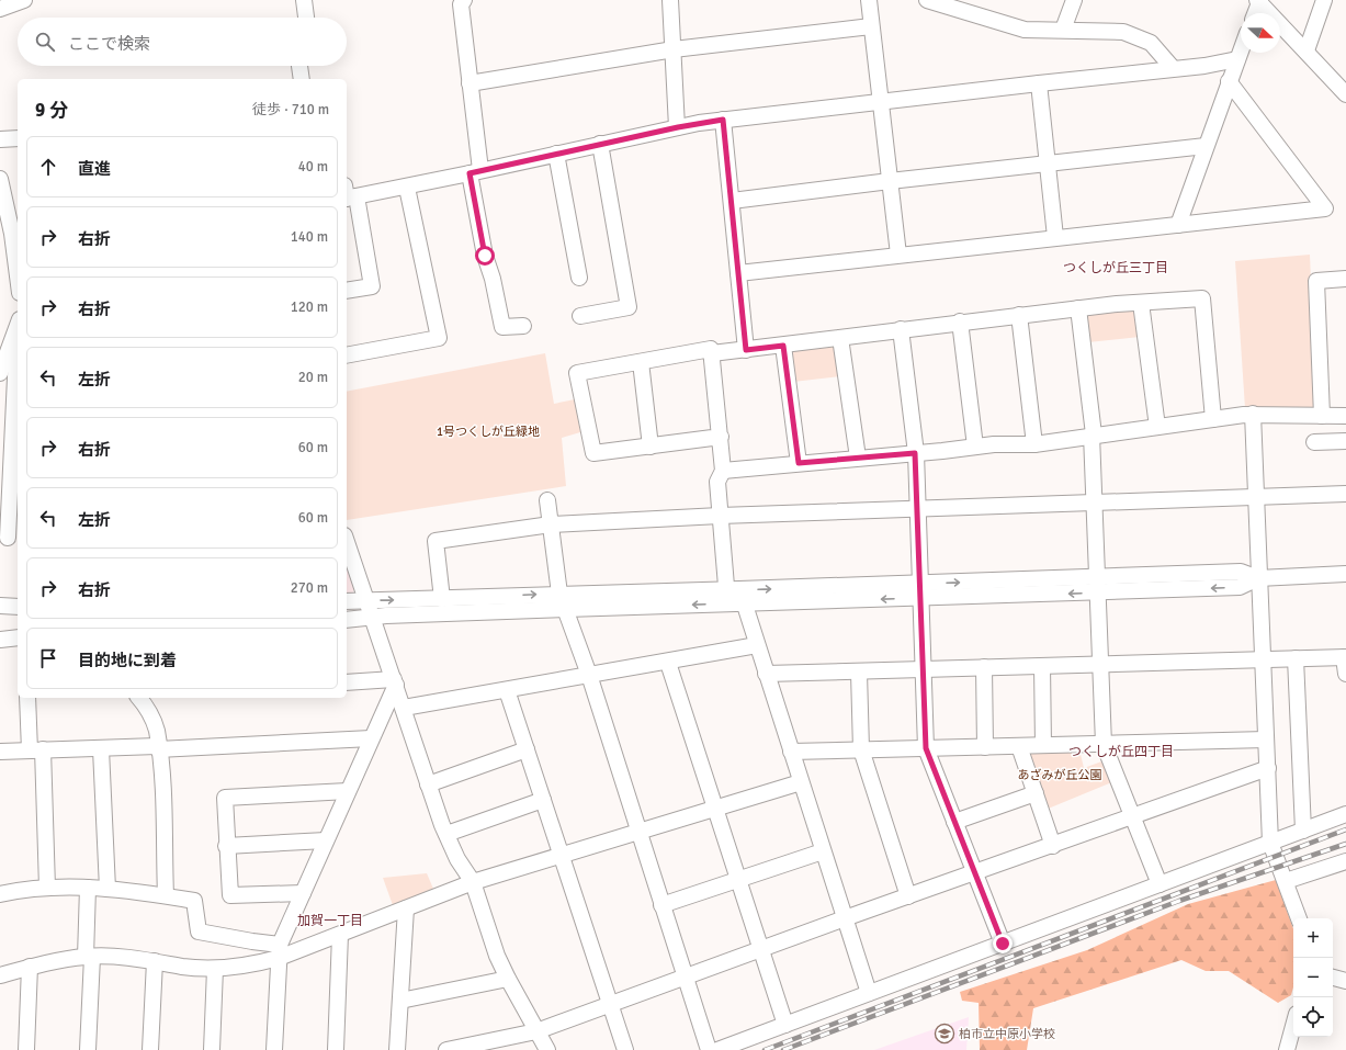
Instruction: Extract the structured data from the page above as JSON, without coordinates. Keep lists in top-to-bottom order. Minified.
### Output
{"districts":["つくしが丘三丁目","つくしが丘四丁目","加賀一丁目"],"parks":["1号つくしが丘緑地","あざみが丘公園"],"places":{"school or university":["柏市立中原小学校"]},"north":"right","page":{"search":"ここで検索","heading":["9 分","徒歩 · 710 m"],"list":[["直進","40 m"],["右折","140 m"],["右折","120 m"],["左折","20 m"],["右折","60 m"],["左折","60 m"],["右折","270 m"],"目的地に到着"],"map_buttons":["+","−"]}}
